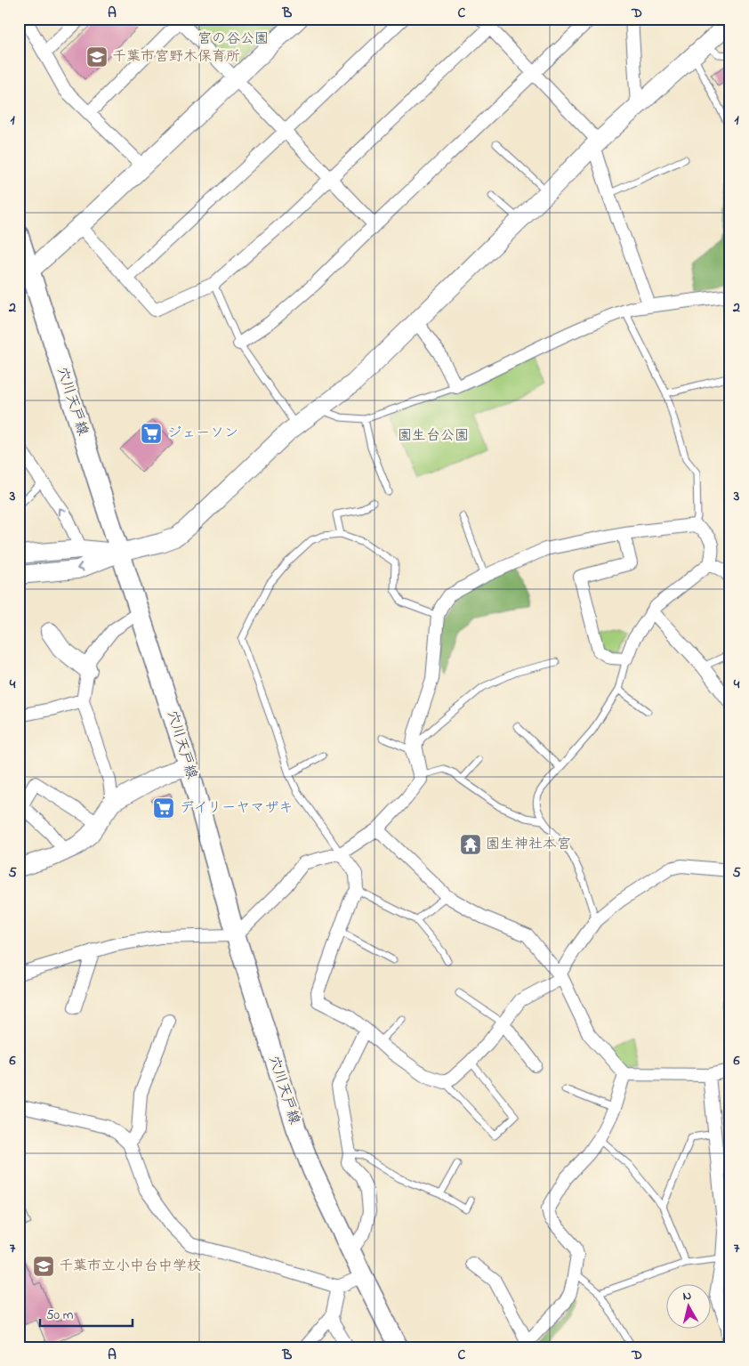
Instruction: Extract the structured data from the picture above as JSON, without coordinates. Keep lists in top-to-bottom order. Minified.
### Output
{"streets":{"main road":["穴川天戸線"]},"parks":["宮の谷公園","園生台公園"],"places":{"school or university":["千葉市宮野木保育所","千葉市立小中台中学校"],"supermarket":["ジェーソン","デイリーヤマザキ"],"temple":["園生神社本宮"]},"scale_bar":"50 m","north":"top","grid":{"columns":["A","B","C","D"],"rows":["1","2","3","4","5","6","7"]}}
